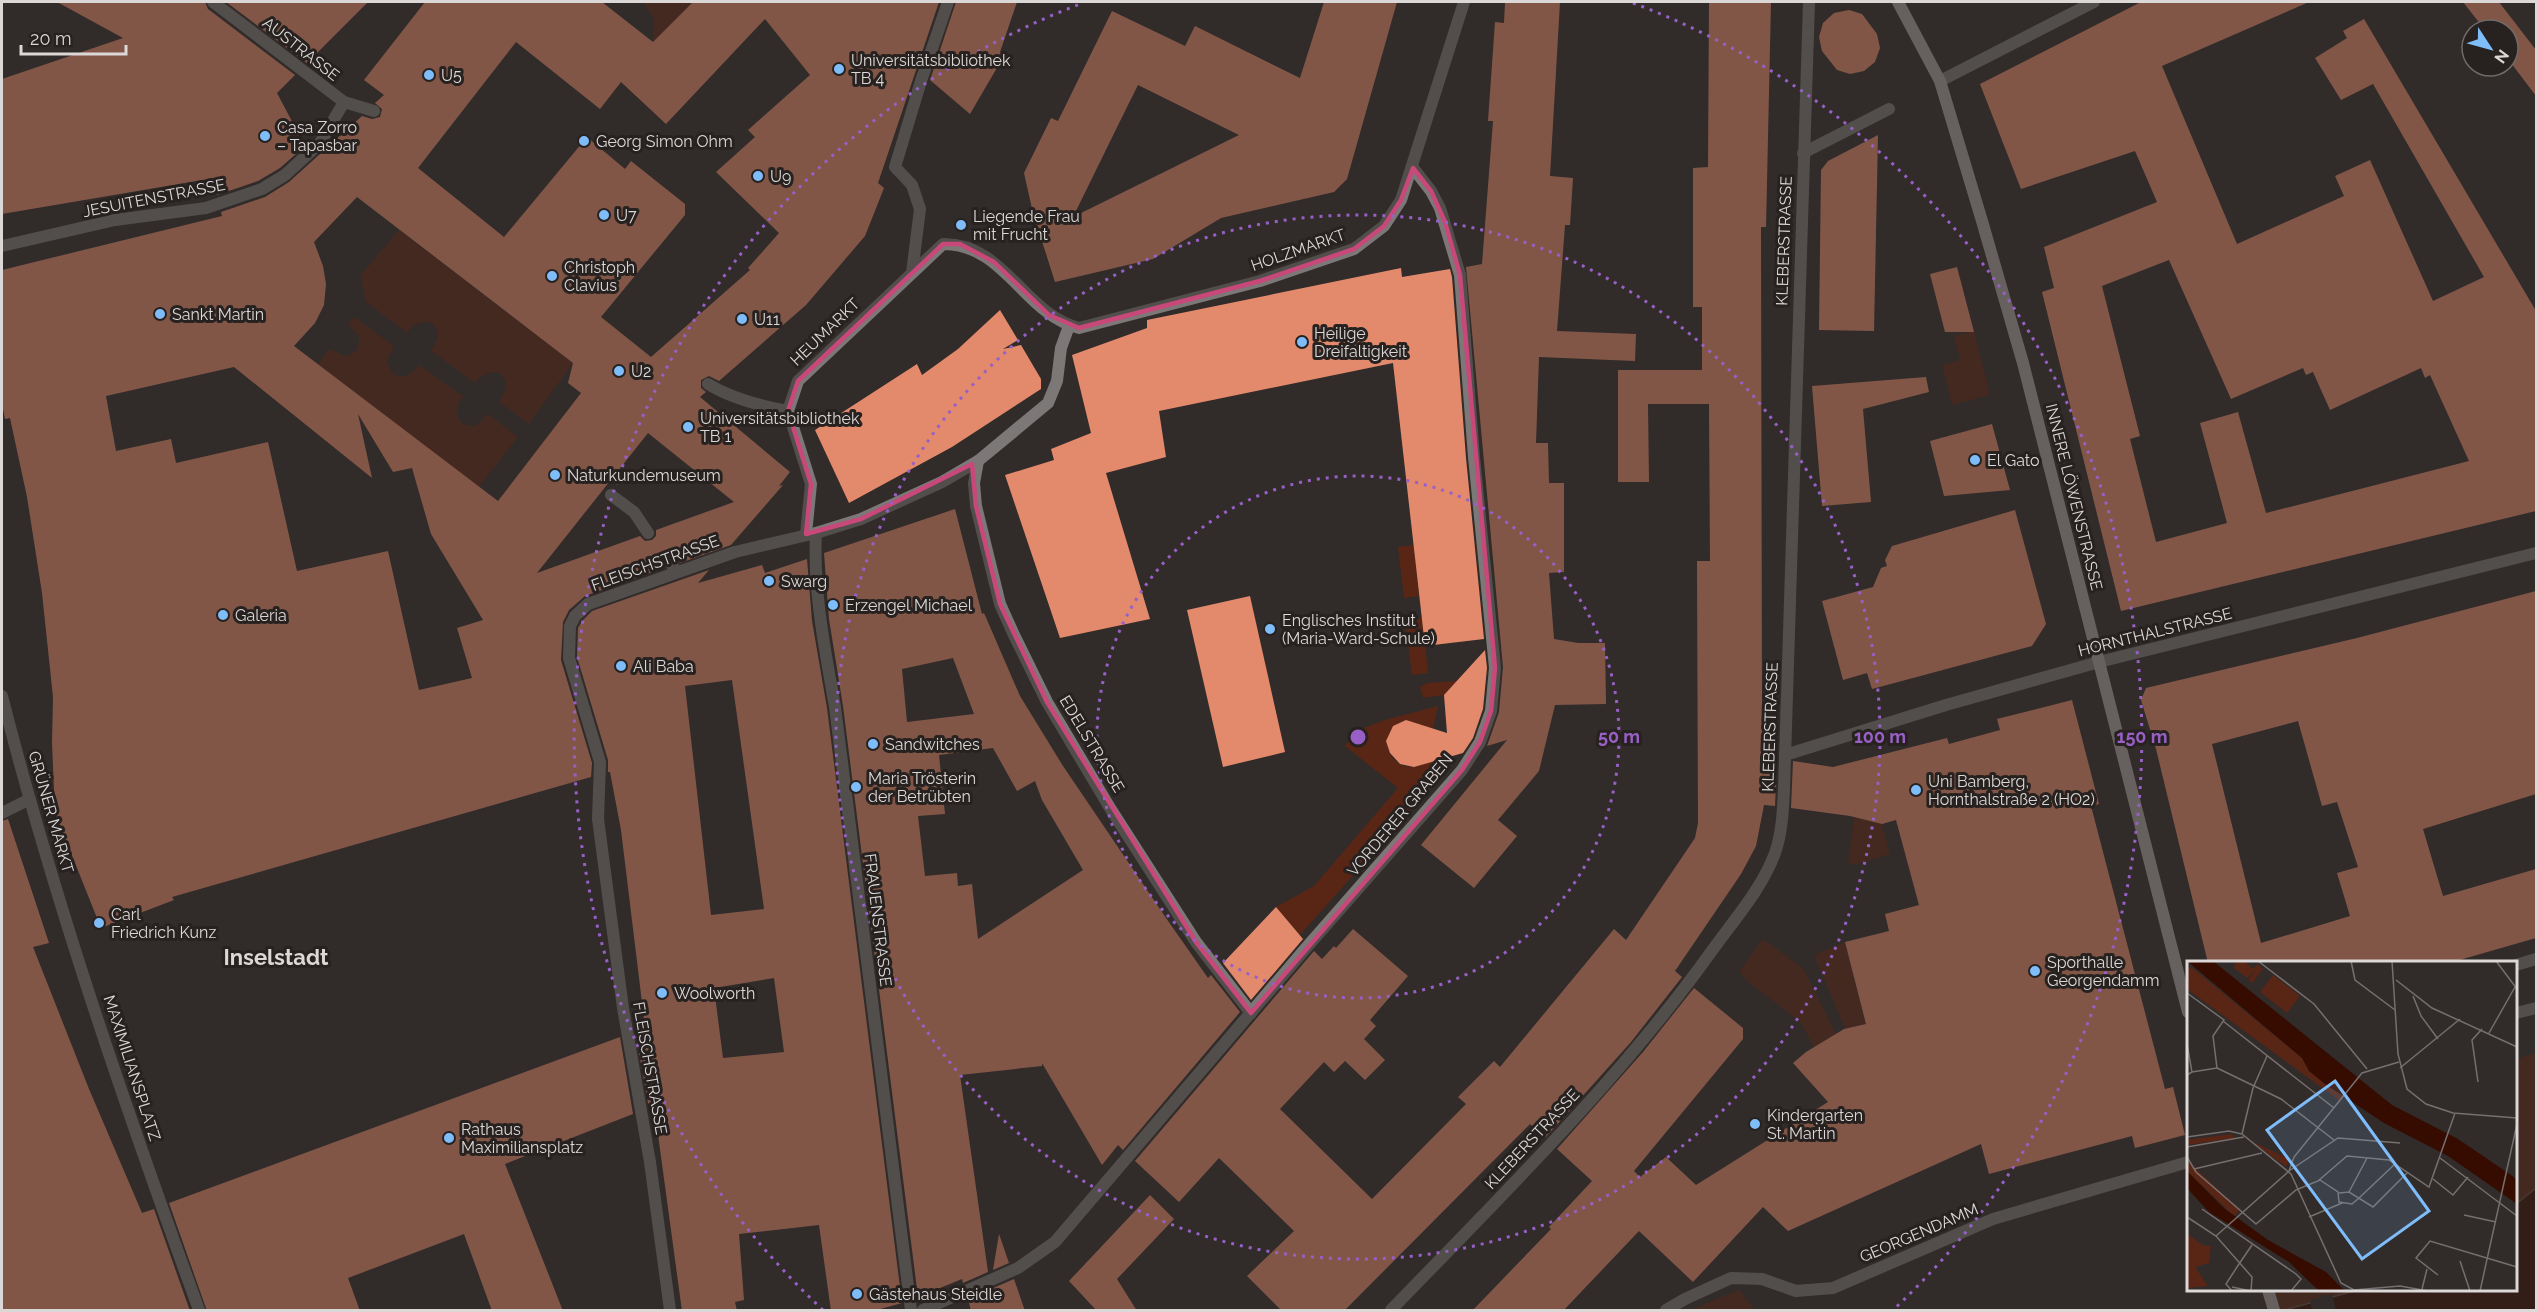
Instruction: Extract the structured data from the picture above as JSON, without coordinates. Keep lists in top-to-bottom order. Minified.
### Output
{"streets":{"street":["AUSTRASSE","JESUITENSTRASSE","KLEBERSTRASSE","HOLZMARKT","HEUMARKT","INNERE LÖWENSTRASSE","FLEISCHSTRASSE","HORNTHALSTRASSE","EDELSTRASSE","GRÜNER MARKT","VORDERER GRABEN","FRAUENSTRASSE","MAXIMILIANSPLATZ","GEORGENDAMM"]},"crossings":[["AUSTRASSE","JESUITENSTRASSE"],["KLEBERSTRASSE","HORNTHALSTRASSE"],["HOLZMARKT","HEUMARKT"],["HOLZMARKT","FLEISCHSTRASSE"],["HOLZMARKT","VORDERER GRABEN"],["HEUMARKT","FLEISCHSTRASSE"],["INNERE LÖWENSTRASSE","HORNTHALSTRASSE"],["FLEISCHSTRASSE","EDELSTRASSE"],["FLEISCHSTRASSE","FRAUENSTRASSE"],["EDELSTRASSE","VORDERER GRABEN"],["GRÜNER MARKT","MAXIMILIANSPLATZ"]],"districts":["Inselstadt"],"places":["Universitätsbibliothek TB 4","U5","Casa Zorro – Tapasbar","Georg Simon Ohm","U9","U7","Liegende Frau mit Frucht","Christoph Clavius","Sankt Martin","U11","Heilige Dreifaltigkeit","U2","Universitätsbibliothek TB 1","El Gato","Naturkundemuseum","Swarg","Erzengel Michael","Galeria","Englisches Institut (Maria-Ward-Schule)","Ali Baba","Sandwitches","Maria Trösterin der Betrübten","Uni Bamberg, Hornthalstraße 2 (HO2)","Carl Friedrich Kunz","Sporthalle Georgendamm","Woolworth","Kindergarten St. Martin","Rathaus Maximiliansplatz","Gästehaus Steidle"],"scale_bar":"20 m","north":"bottom right","rings":["50 m","100 m","150 m"]}
